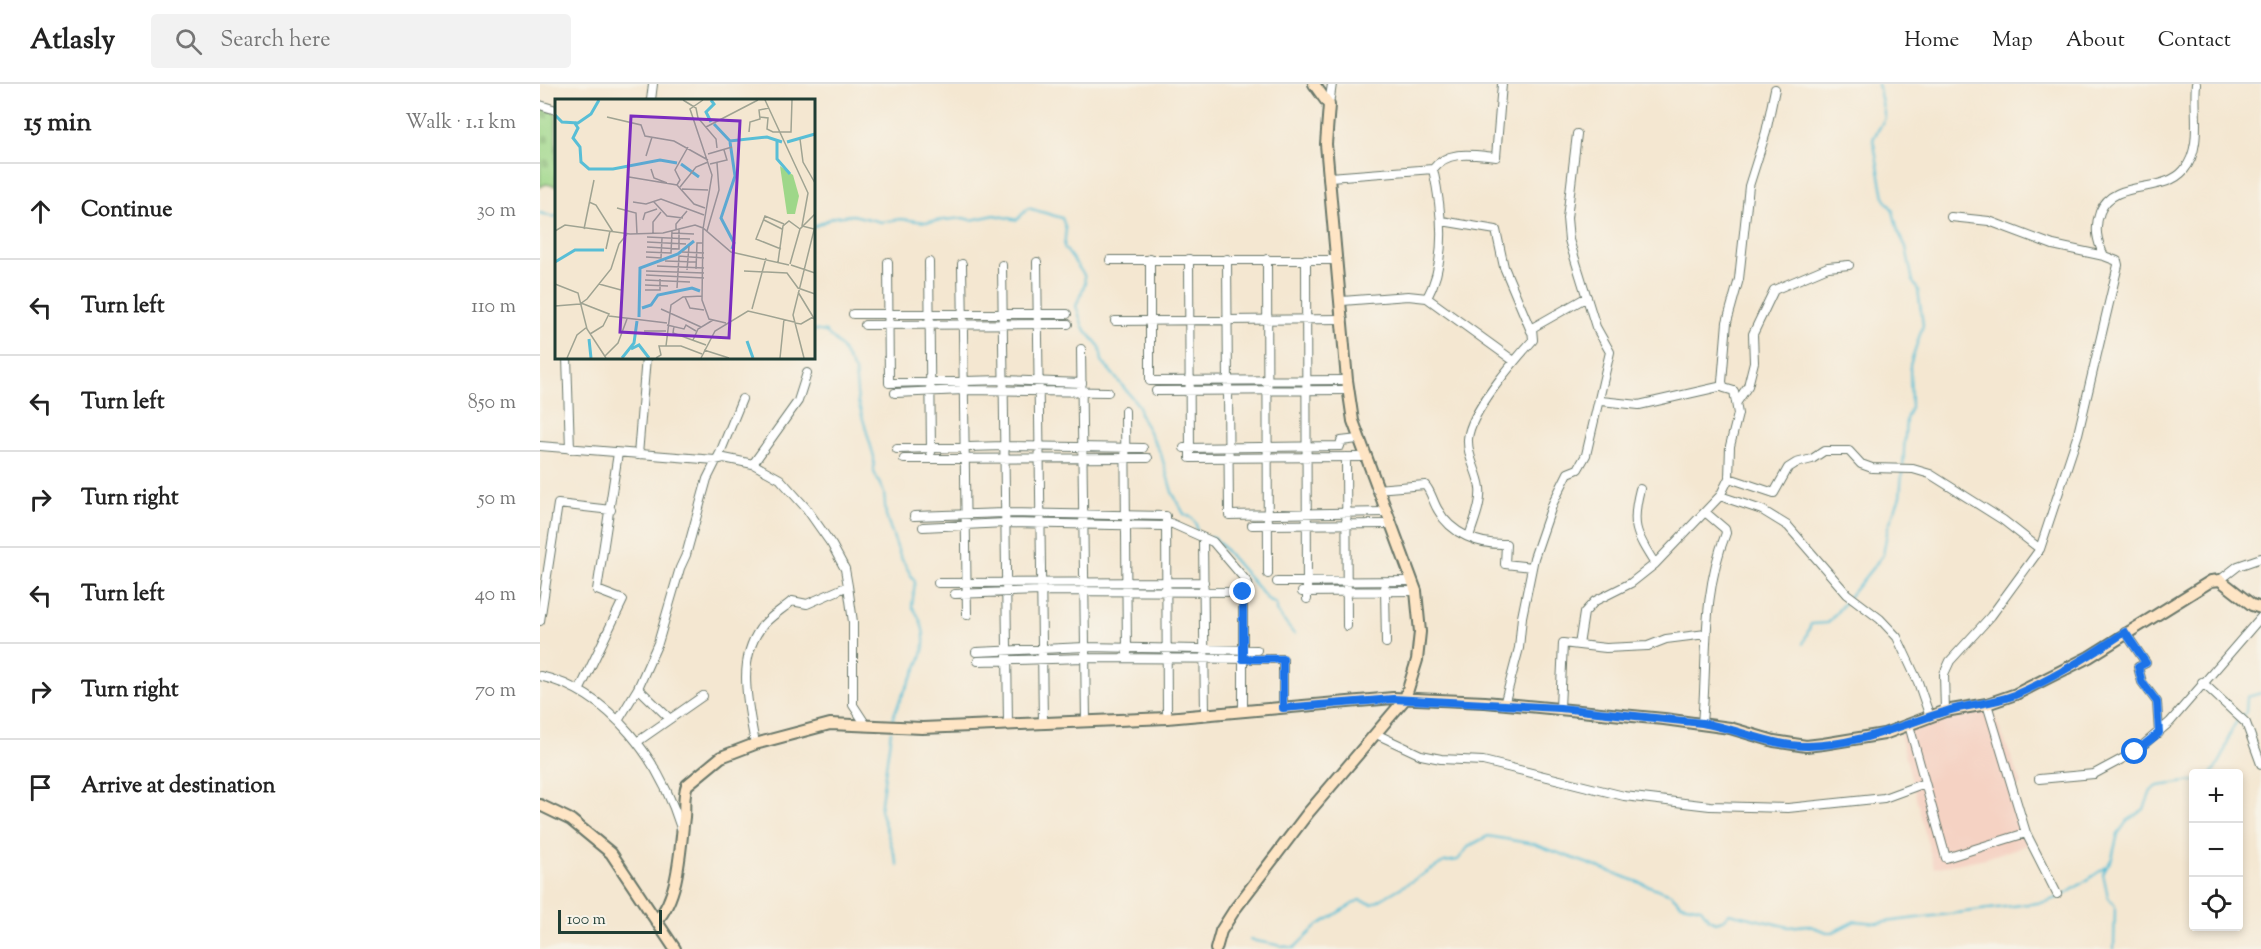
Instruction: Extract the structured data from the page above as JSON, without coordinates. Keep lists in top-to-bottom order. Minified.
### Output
{"scale_bar":"100 m","page":{"header":"Atlasly","search":"Search here","nav":["Home","Map","About","Contact"],"heading":["15 min","Walk · 1.1 km"],"list":[["Continue","30 m"],["Turn left","110 m"],["Turn left","850 m"],["Turn right","50 m"],["Turn left","40 m"],["Turn right","70 m"],"Arrive at destination"],"map_buttons":["+","−"],"scale":"100 m"}}
